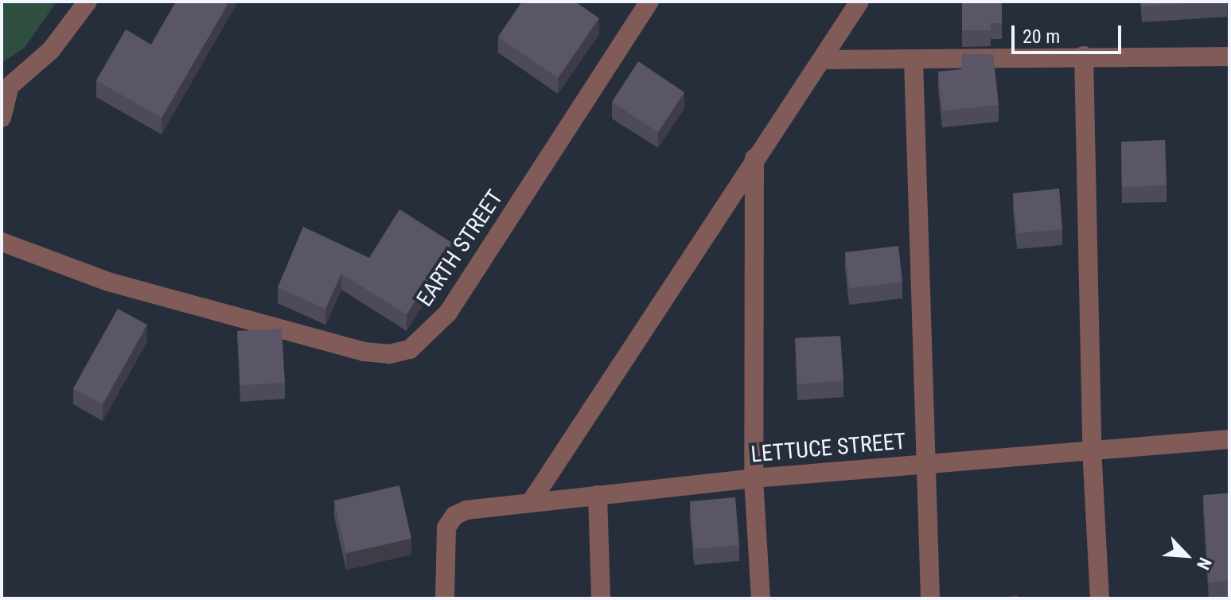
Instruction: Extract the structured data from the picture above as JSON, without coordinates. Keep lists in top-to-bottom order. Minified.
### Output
{"streets":{"street":["EARTH STREET","LETTUCE STREET"]},"scale_bar":"20 m","north":"bottom right"}
